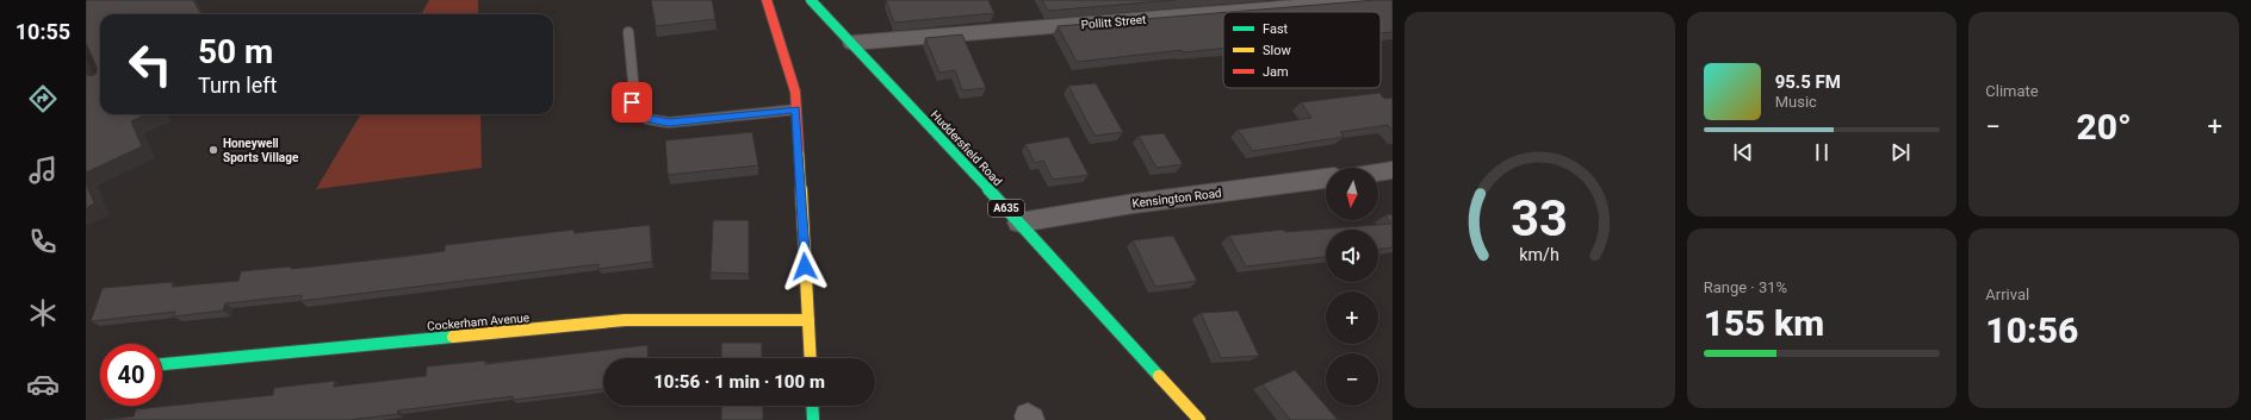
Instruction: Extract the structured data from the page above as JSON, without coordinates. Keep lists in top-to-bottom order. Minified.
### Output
{"streets":{"main road":["Huddersfield Road","A635","Cockerham Avenue"],"street":["Pollitt Street","Kensington Road"]},"crossings":[["Pollitt Street","Huddersfield Road"],["Huddersfield Road","Kensington Road"]],"places":["Honeywell Sports Village"],"legend":["Fast","Slow","Jam"],"north":"bottom","page":{"tabs":"10:55","tile":["Climate",["Range · 31%","155 km"],["Arrival","10:56"]],"turn":["50 m","Turn left"],"song":["95.5 FM","Music"],"heat":["−","20°","+"],"map_buttons":["+","−"],"limit":"40","trip":"10:56 · 1 min · 100 m","gauge":["33","km/h"]}}
